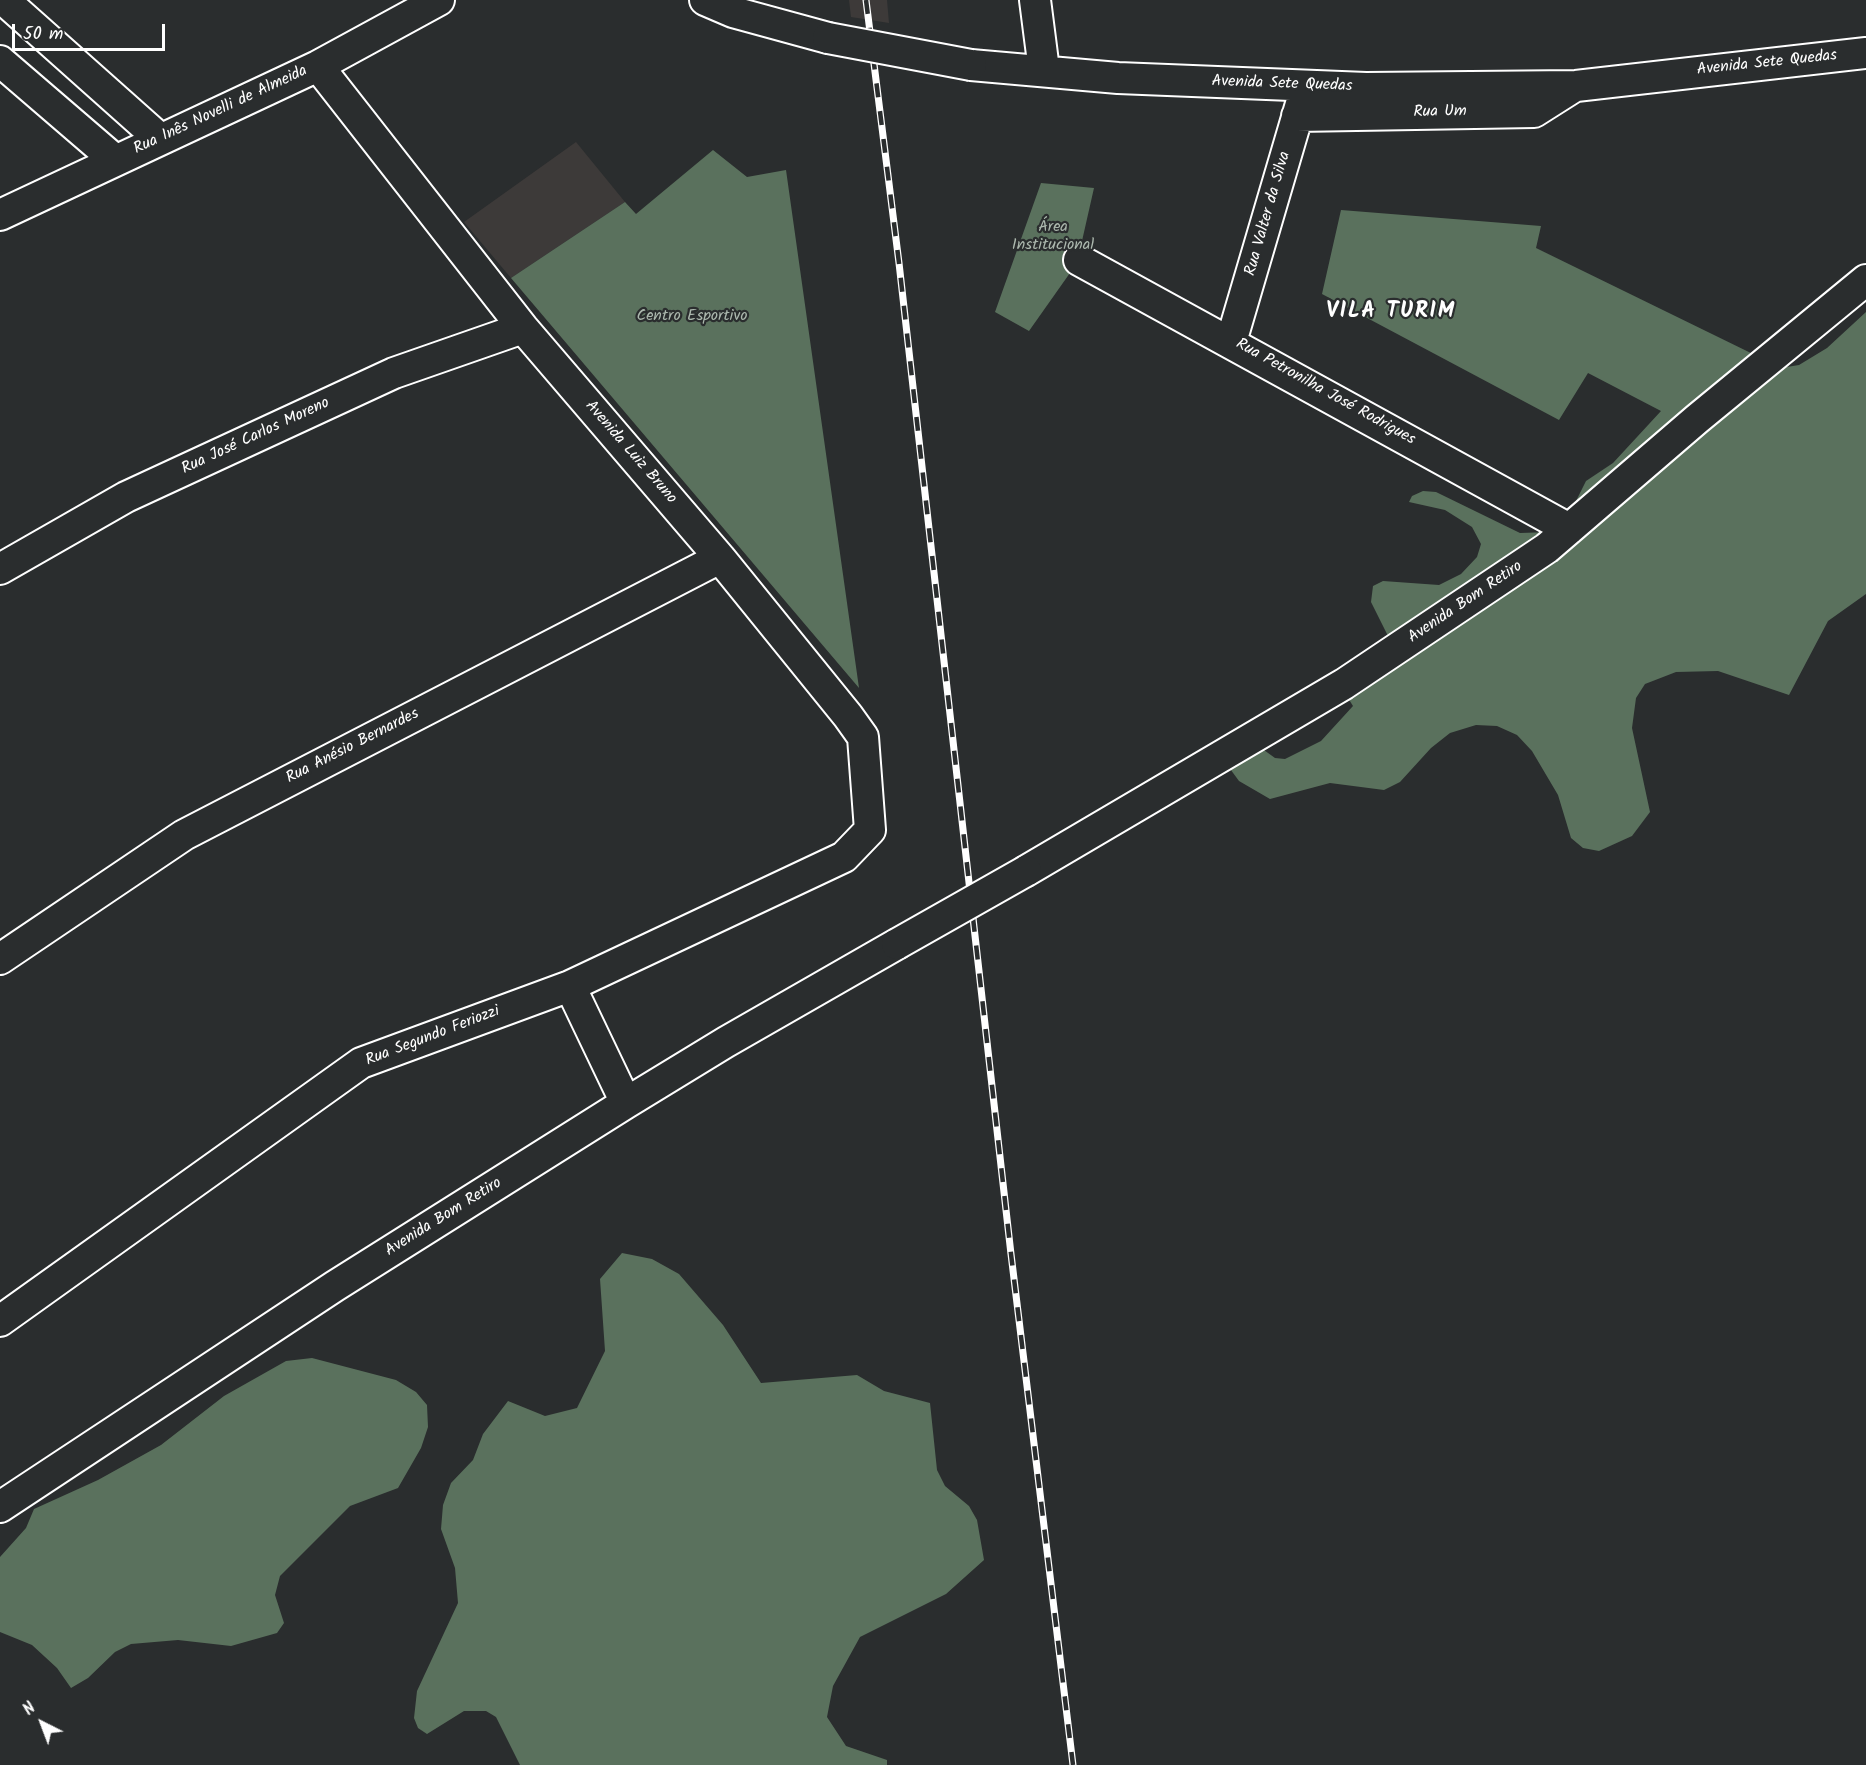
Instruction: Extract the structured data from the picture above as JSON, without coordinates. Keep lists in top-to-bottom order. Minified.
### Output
{"streets":{"street":["Avenida Sete Quedas","Rua Inês Novelli de Almeida","Rua Um","Rua Valter da Silva","Rua Petronilha José Rodrigues","Rua José Carlos Moreno","Avenida Luiz Bruno","Avenida Bom Retiro","Rua Anésio Bernardes","Rua Segundo Feriozzi"]},"crossings":[["Avenida Sete Quedas","Rua Um"],["Avenida Sete Quedas","Rua Valter da Silva"],["Rua Inês Novelli de Almeida","Avenida Luiz Bruno"],["Rua Um","Rua Valter da Silva"],["Rua Valter da Silva","Rua Petronilha José Rodrigues"],["Rua Petronilha José Rodrigues","Avenida Bom Retiro"],["Rua José Carlos Moreno","Avenida Luiz Bruno"],["Avenida Luiz Bruno","Rua Anésio Bernardes"],["Avenida Luiz Bruno","Rua Segundo Feriozzi"]],"districts":["VILA TURIM"],"parks":["Área Institucional","Centro Esportivo"],"scale_bar":"50 m","north":"top left"}
